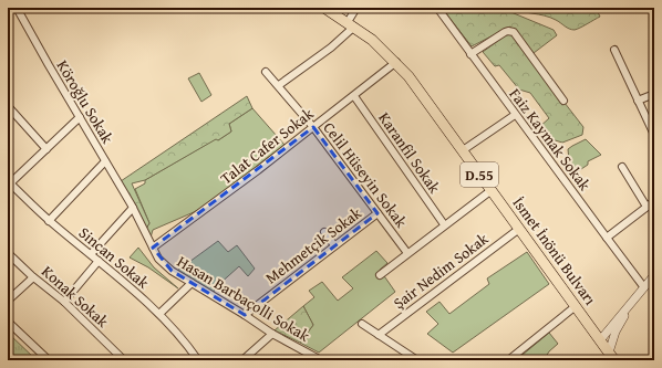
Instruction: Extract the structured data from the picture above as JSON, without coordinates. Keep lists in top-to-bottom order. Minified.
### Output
{"streets":{"main road":["D.55","İsmet İnönü Bulvarı"],"street":["Köroğlu Sokak","Faiz Kaymak Sokak","Talat Cafer Sokak","Karanfil Sokak","Celil Hüseyin Sokak","Mehmetçik Sokak","Sincan Sokak","Şair Nedim Sokak","Konak Sokak","Hasan Barbaçolli Sokak"]},"crossings":[["Köroğlu Sokak","Hasan Barbaçolli Sokak"],["Talat Cafer Sokak","Karanfil Sokak"],["Talat Cafer Sokak","Celil Hüseyin Sokak"],["Talat Cafer Sokak","İsmet İnönü Bulvarı"],["Talat Cafer Sokak","Hasan Barbaçolli Sokak"],["Celil Hüseyin Sokak","Mehmetçik Sokak"],["Mehmetçik Sokak","Hasan Barbaçolli Sokak"],["İsmet İnönü Bulvarı","Şair Nedim Sokak"]]}
